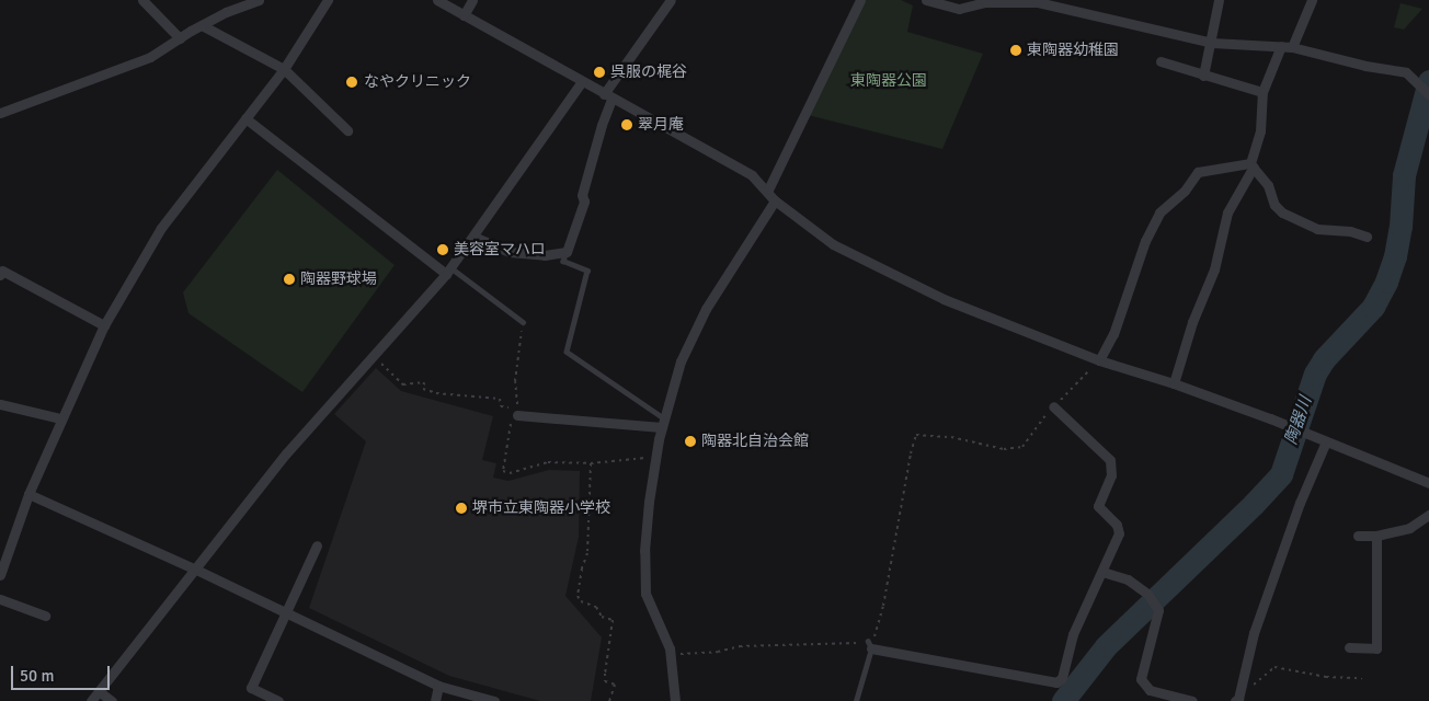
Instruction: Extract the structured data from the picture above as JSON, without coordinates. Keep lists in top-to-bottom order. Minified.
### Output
{"water":["陶器川"],"parks":["東陶器公園"],"places":["東陶器幼稚園","呉服の梶谷","なやクリニック","翠月庵","美容室マハロ","陶器野球場","陶器北自治会館","堺市立東陶器小学校"],"scale_bar":"50 m"}
